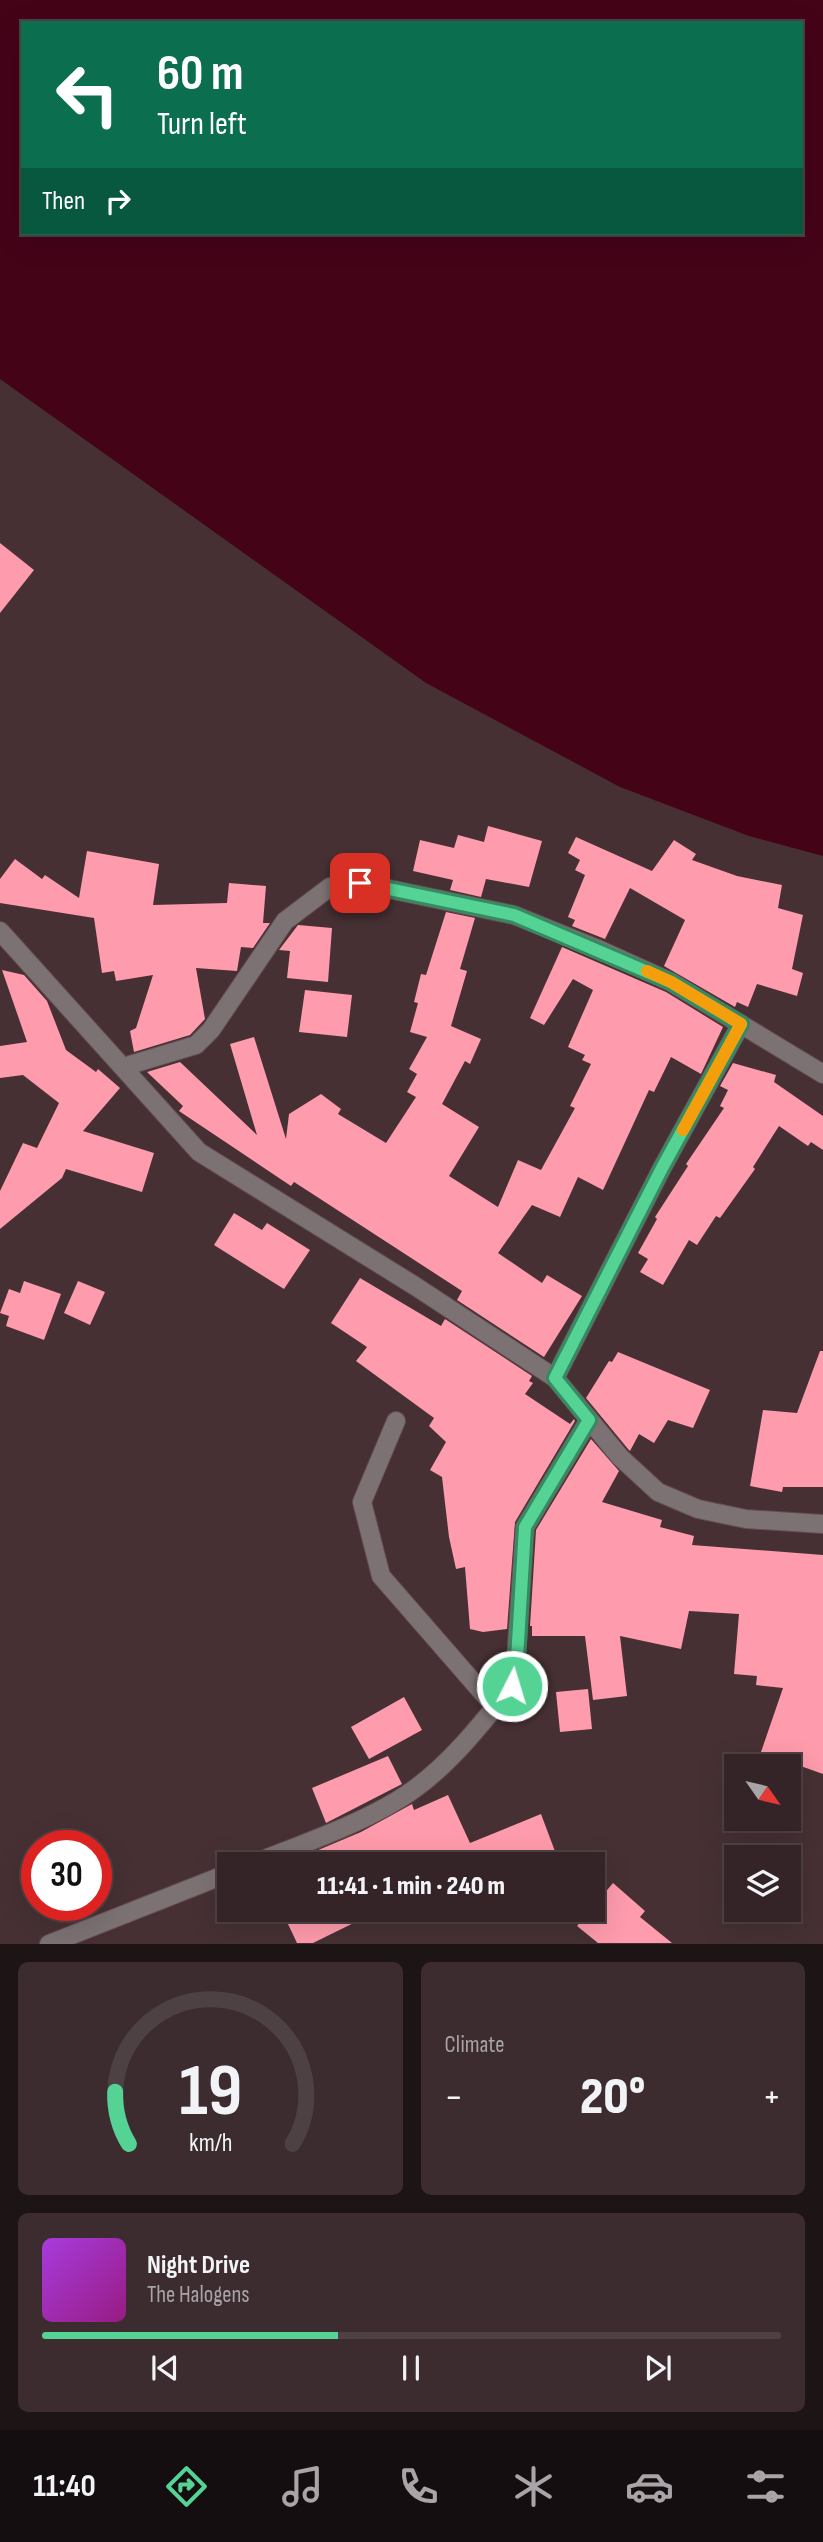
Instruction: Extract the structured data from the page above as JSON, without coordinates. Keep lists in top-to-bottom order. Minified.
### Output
{"north":"bottom right","page":{"turn":["60 m","Turn left"],"then":"Then","limit":"30","trip":"11:41 · 1 min · 240 m","tile":"Climate","heat":["−","20°","+"],"song":["Night Drive","The Halogens"],"tabs":"11:40","gauge":["19","km/h"]}}
